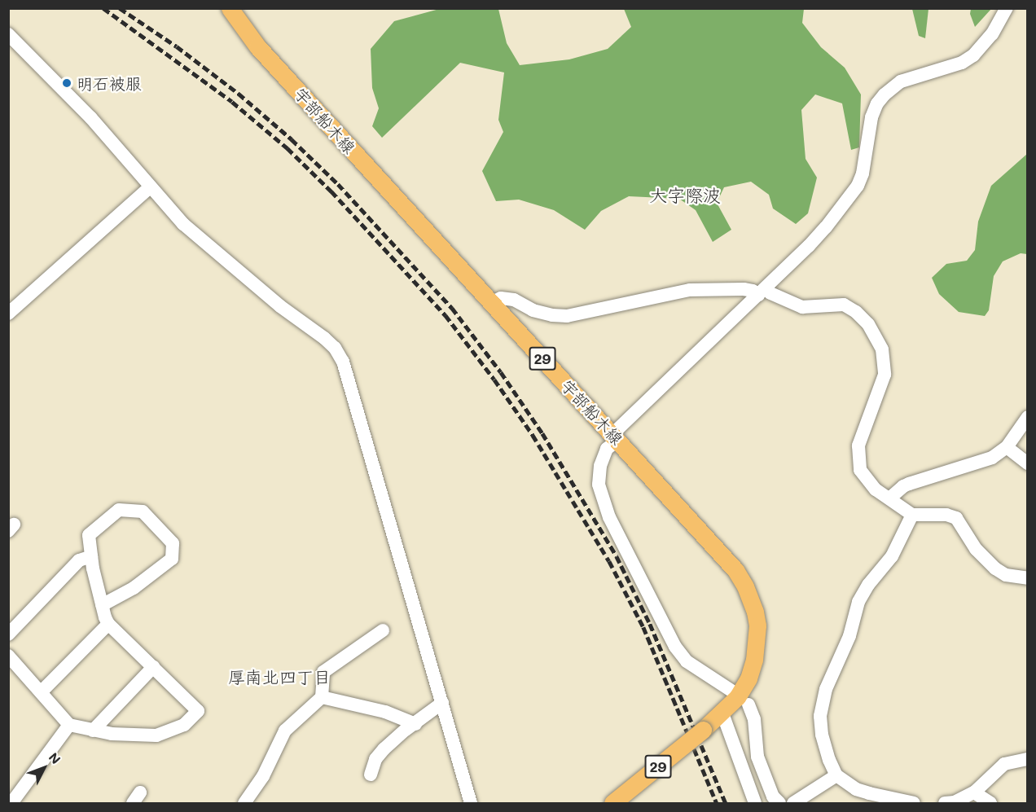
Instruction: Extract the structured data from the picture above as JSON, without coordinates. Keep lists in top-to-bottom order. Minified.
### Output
{"streets":{"main road":["宇部船木線","29"]},"districts":["大字際波","厚南北四丁目"],"places":["明石被服"],"north":"top right"}
